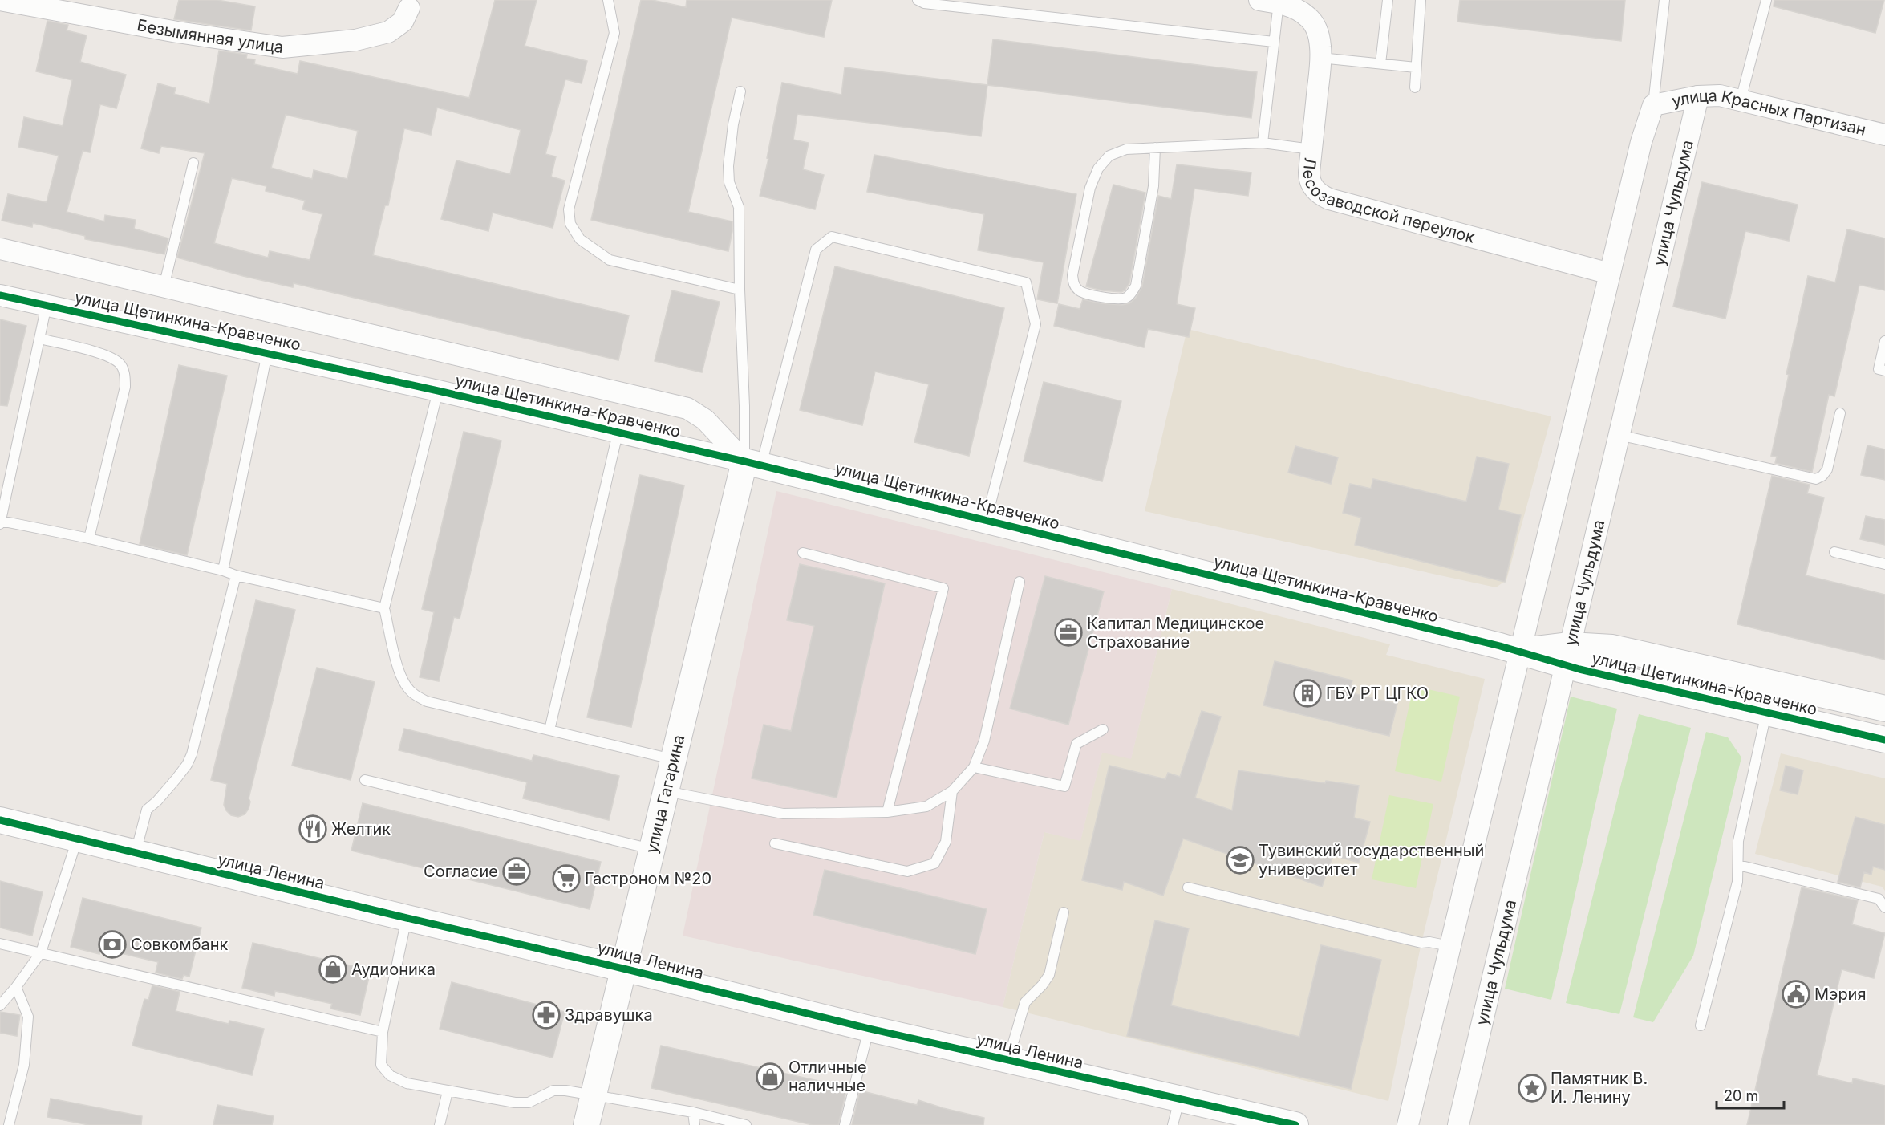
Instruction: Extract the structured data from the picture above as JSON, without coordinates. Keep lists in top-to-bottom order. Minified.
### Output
{"streets":{"street":["Безымянная улица","улица Красных Партизан","Лесозаводской переулок","улица Чульдума","улица Щетинкина-Кравченко","улица Гагарина","улица Ленина"]},"crossings":[["улица Красных Партизан","улица Чульдума"],["улица Чульдума","улица Щетинкина-Кравченко"],["улица Щетинкина-Кравченко","улица Гагарина"],["улица Гагарина","улица Ленина"]],"places":{"office":["Капитал Медицинское Страхование","Согласие"],"building":["ГБУ РТ ЦГКО"],"restaurant":["Желтик"],"school or university":["Тувинский государственный университет"],"supermarket":["Гастроном №20"],"bank":["Совкомбанк"],"shop":["Аудионика","Отличные наличные"],"public building":["Мэрия"],"pharmacy":["Здравушка"],"place":["Памятник В. И. Ленину"]},"scale_bar":"20 m"}
